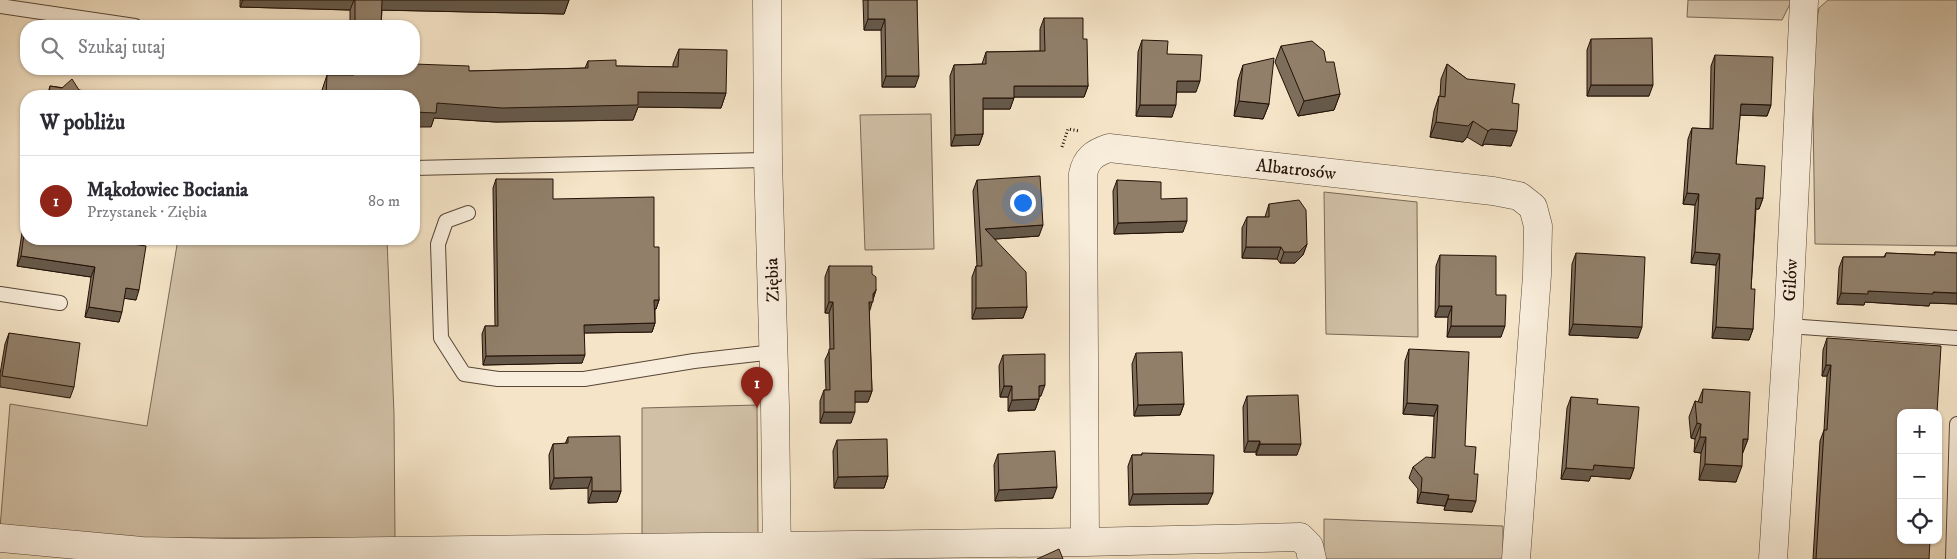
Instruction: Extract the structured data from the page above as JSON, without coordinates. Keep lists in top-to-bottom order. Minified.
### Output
{"streets":{"street":["Albatrosów","Ziębia","Gilów"]},"page":{"search":"Szukaj tutaj","heading":"W pobliżu","list":[{"mark":"1","name":"Mąkołowiec Bociania","note":"Przystanek · Ziębia","value":"80 m"}],"pins":"1","map_buttons":["+","−"]}}
